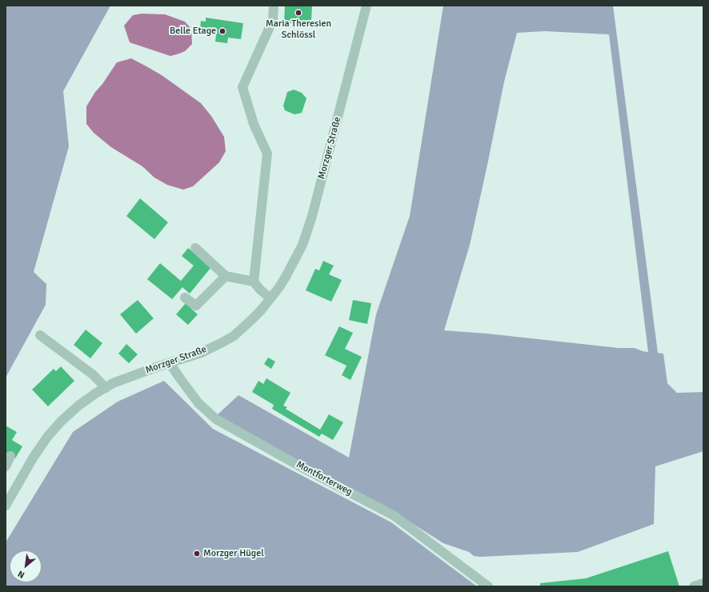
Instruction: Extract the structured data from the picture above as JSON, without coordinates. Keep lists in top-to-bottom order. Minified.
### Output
{"streets":{"street":["Morzger Straße","Montforterweg"]},"crossings":[["Morzger Straße","Montforterweg"]],"places":["Maria Theresien Schlössl","Belle Etage","Morzger Hügel"],"north":"bottom left"}
